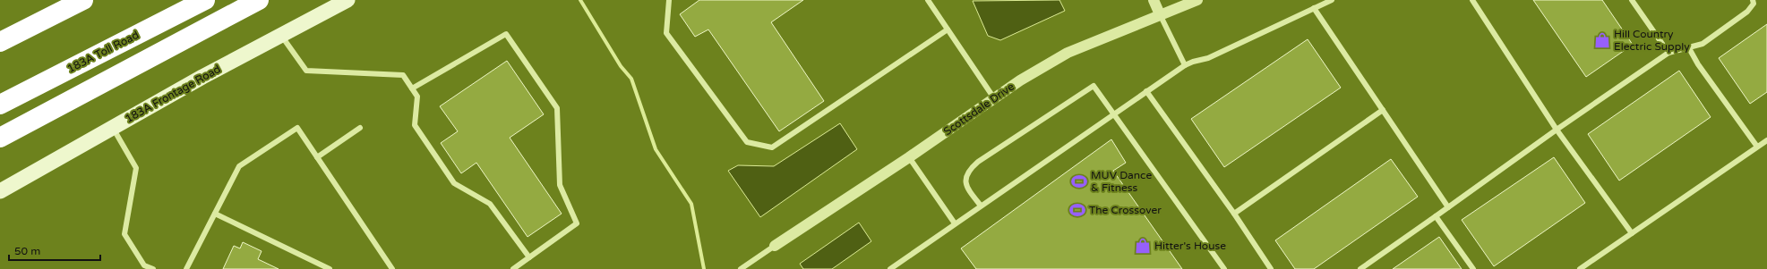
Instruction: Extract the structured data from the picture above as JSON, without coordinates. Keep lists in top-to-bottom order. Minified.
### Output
{"streets":{"highway":["183A Toll Road"],"main road":["183A Frontage Road"],"street":["Scottsdale Drive"]},"places":{"shop":["Hill Country Electric Supply","Hitter's House"],"sports":["MUV Dance & Fitness","The Crossover"]},"scale_bar":"50 m"}
